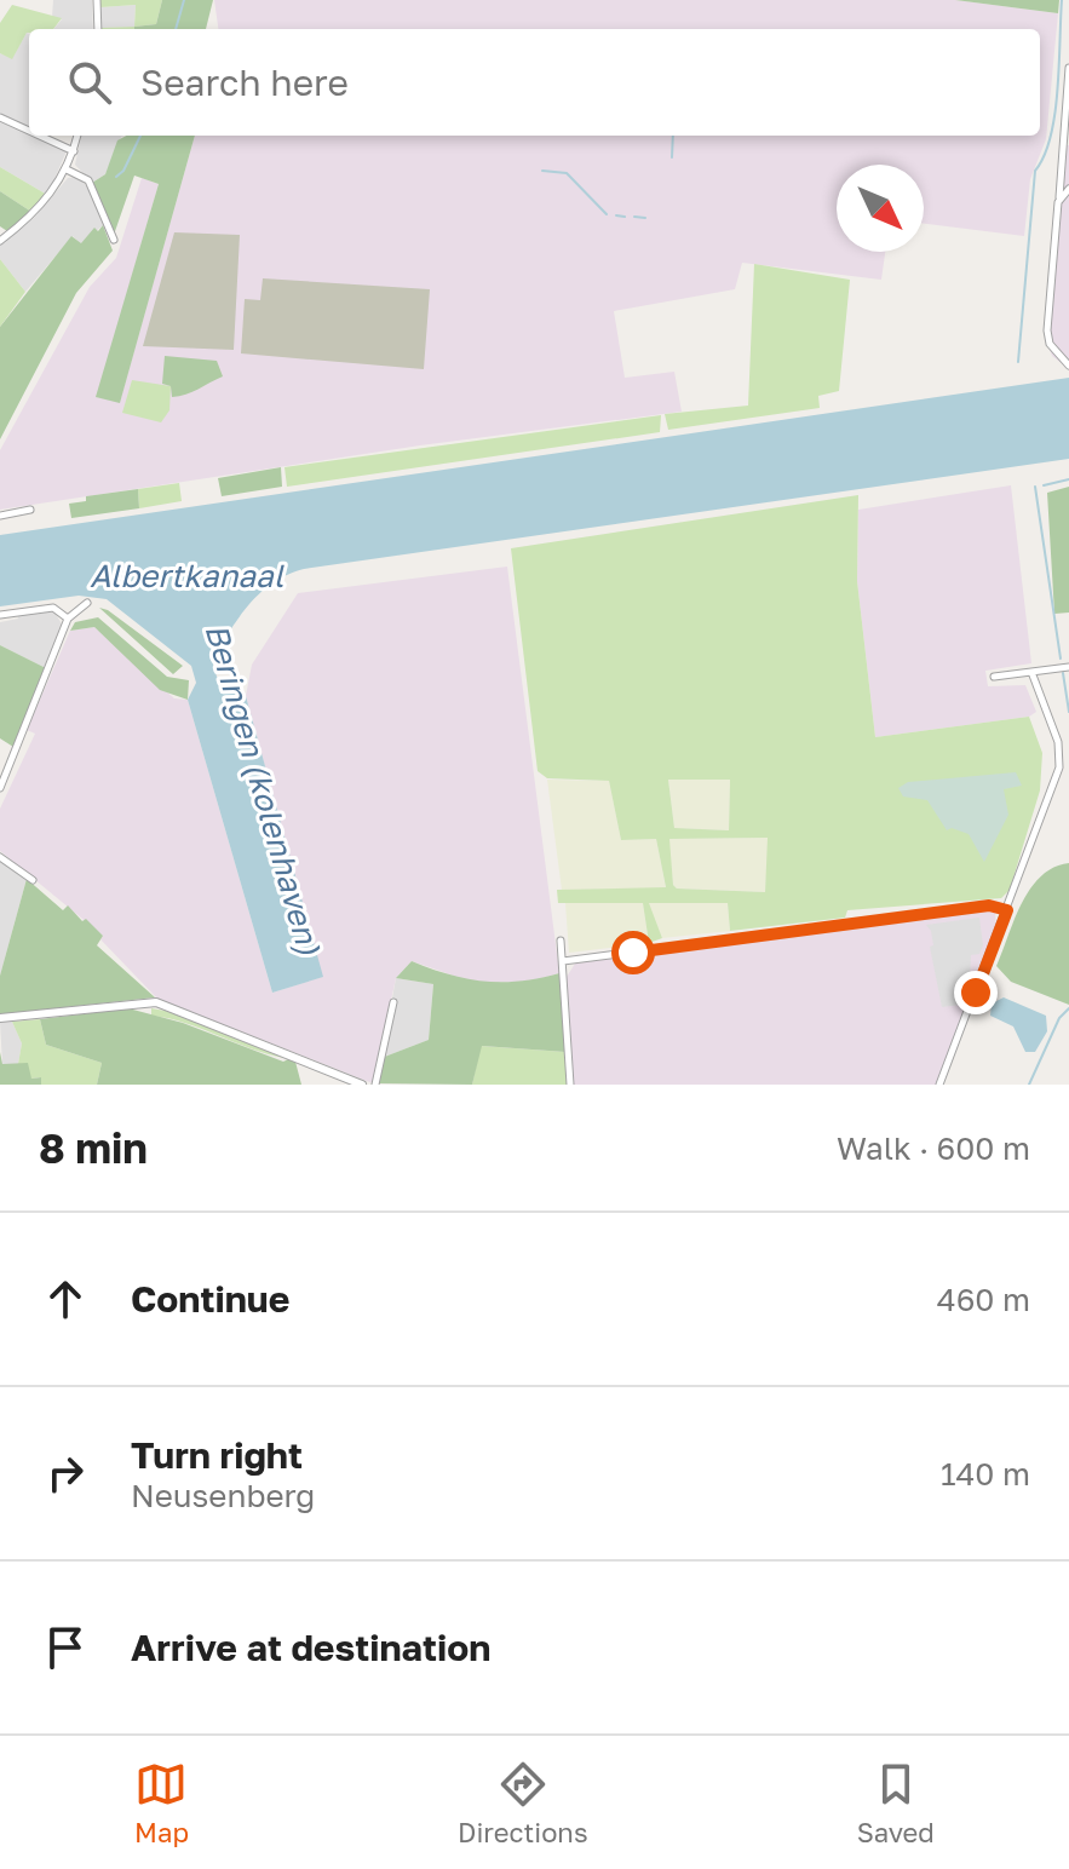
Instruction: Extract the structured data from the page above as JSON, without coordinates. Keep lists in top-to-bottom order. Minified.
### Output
{"water":["Albertkanaal","Beringen (kolenhaven)"],"north":"bottom right","page":{"search":"Search here","heading":["8 min","Walk · 600 m"],"list":[["Continue","460 m"],["Turn right","Neusenberg","140 m"],"Arrive at destination"],"nav":["Map","Directions","Saved"]}}
